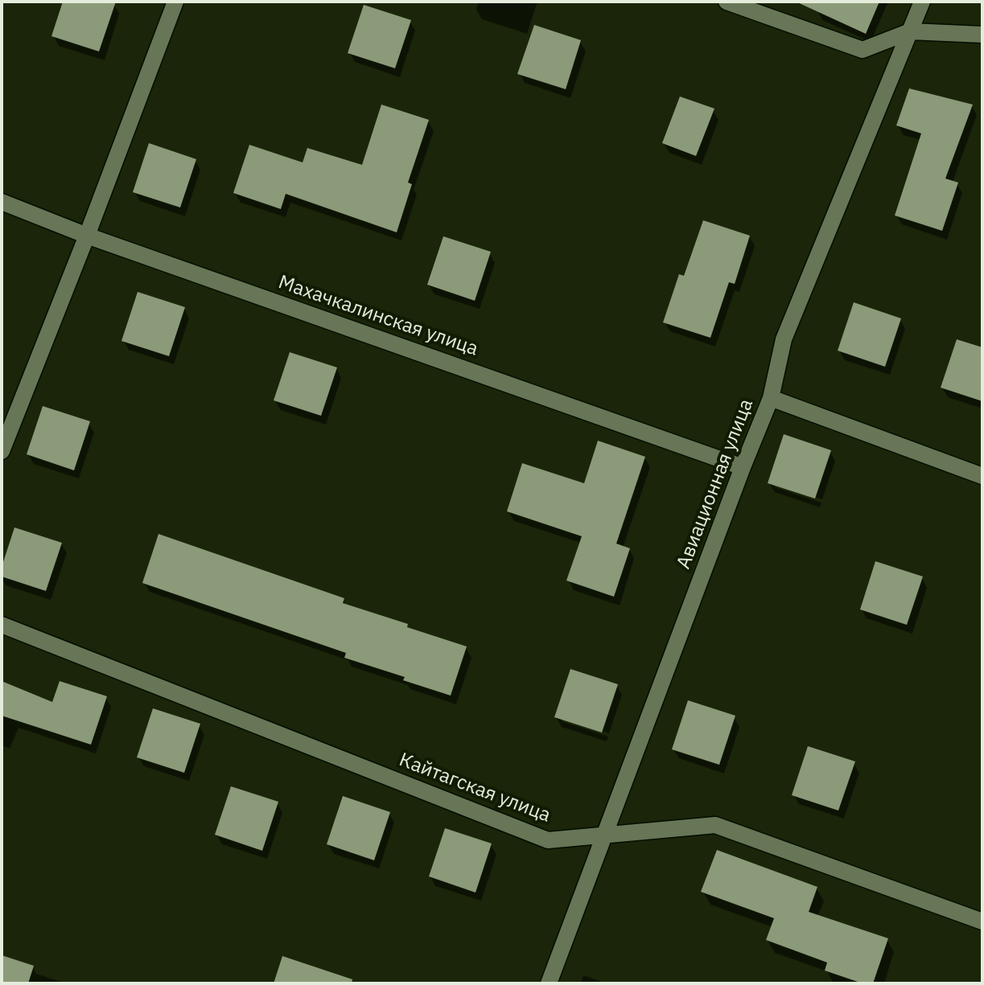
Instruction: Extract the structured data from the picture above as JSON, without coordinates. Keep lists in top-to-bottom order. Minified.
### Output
{"streets":{"street":["Махачкалинская улица","Авиационная улица","Кайтагская улица"]},"crossings":[["Махачкалинская улица","Авиационная улица"],["Авиационная улица","Кайтагская улица"]]}
